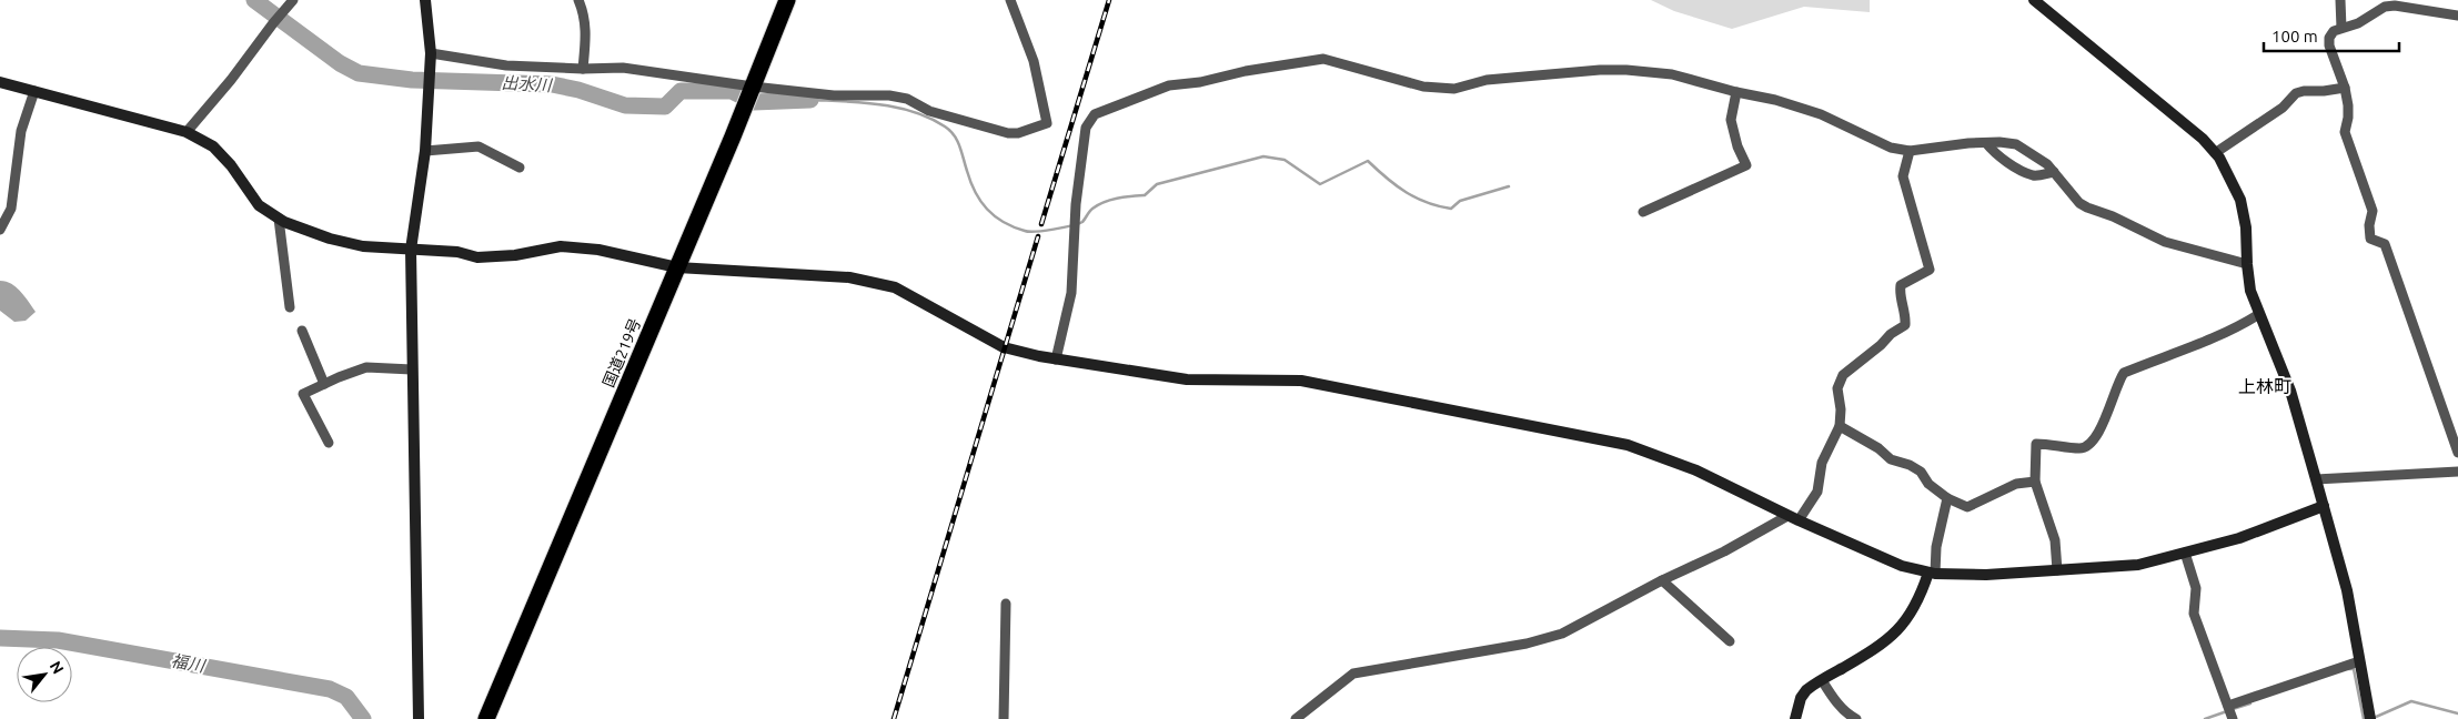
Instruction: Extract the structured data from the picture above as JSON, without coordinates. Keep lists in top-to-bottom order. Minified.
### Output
{"streets":{"highway":["国道219号"]},"districts":["上林町"],"water":["出水川","福川"],"scale_bar":"100 m","north":"top right"}
